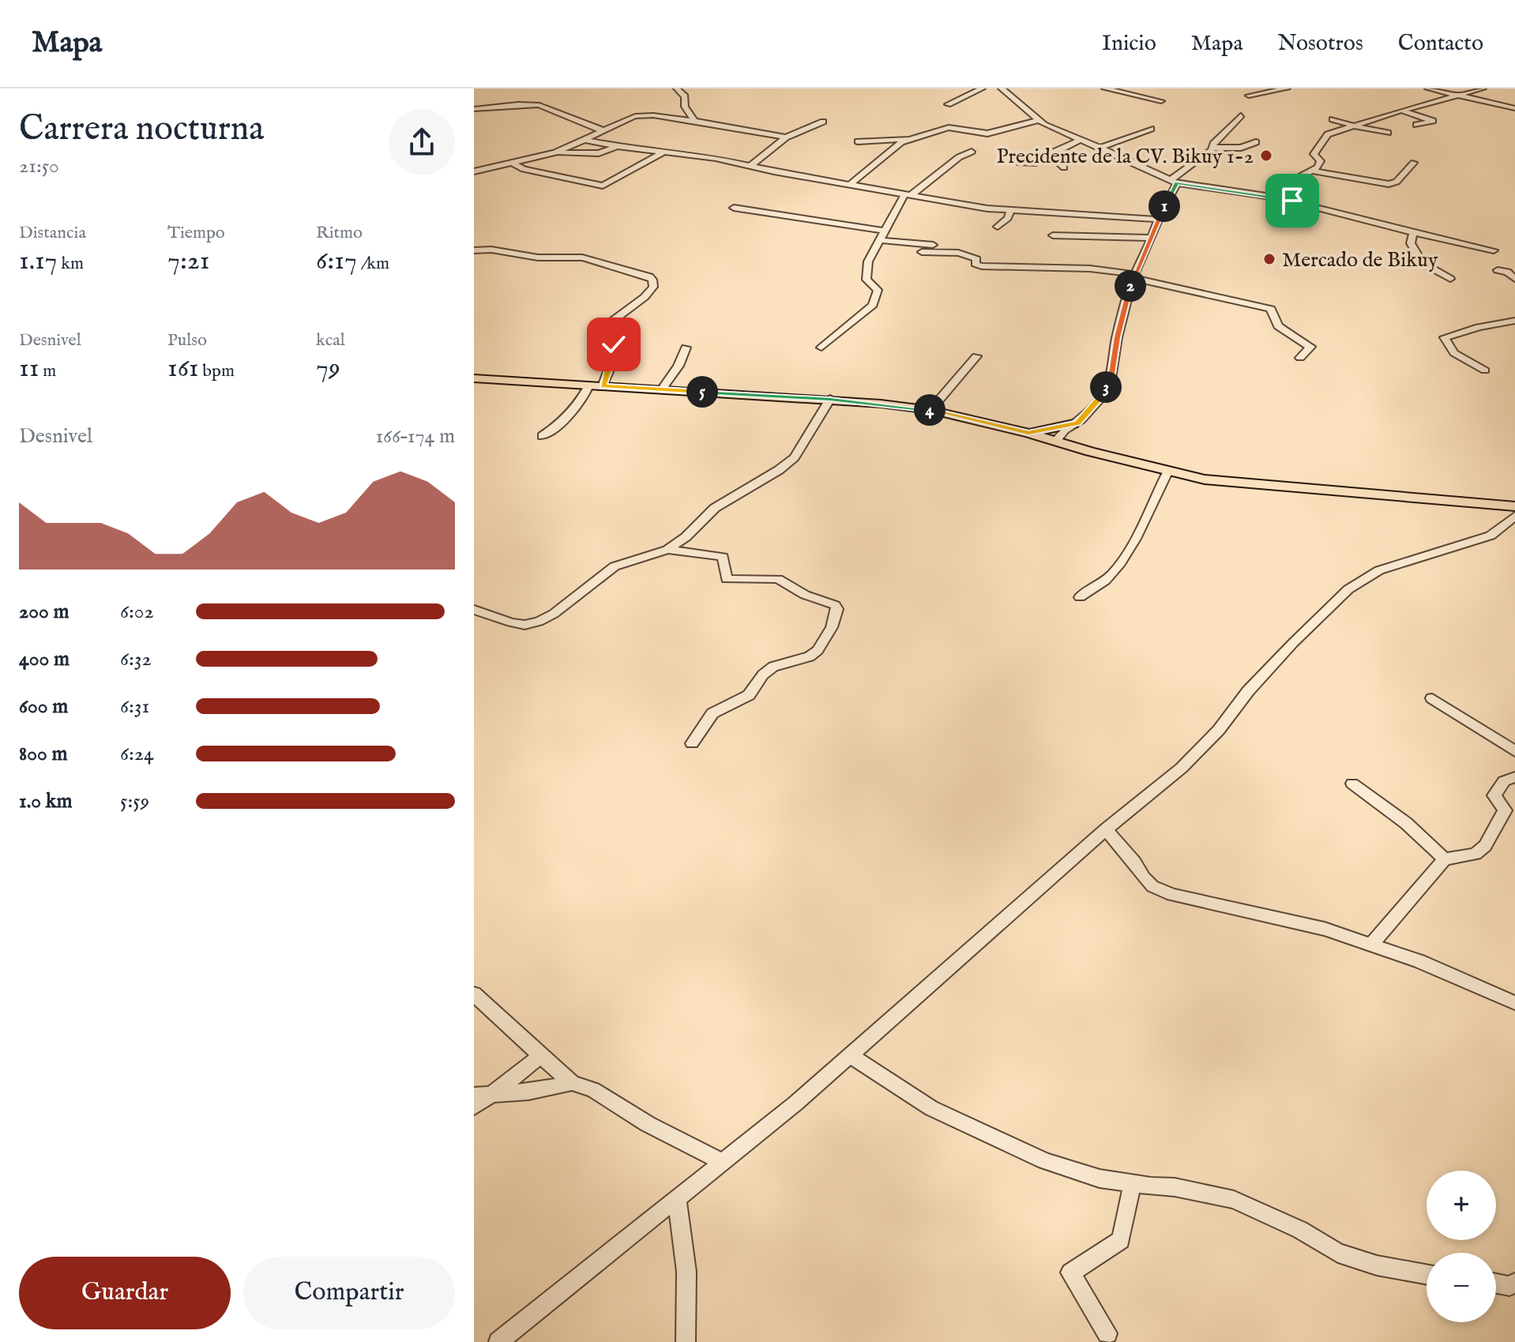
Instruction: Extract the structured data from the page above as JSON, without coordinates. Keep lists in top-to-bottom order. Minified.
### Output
{"places":["Precidente de la CV. Bikuy 1-2","Mercado de Bikuy"],"page":{"header":"Mapa","nav":["Inicio","Mapa","Nosotros","Contacto"],"heading":["Carrera nocturna","21:50"],"pins":["1","2","3","5","4"],"stats":[["Distancia","1.17 km"],["Tiempo","7:21"],["Ritmo","6:17 /km"],["Desnivel","11 m"],["Pulso","161 bpm"],["kcal","79"]],"chart":["Desnivel","166–174 m"],"list":[{"name":"200 m","note":"6:02"},{"name":"400 m","note":"6:32"},{"name":"600 m","note":"6:31"},{"name":"800 m","note":"6:24"},{"name":"1.0 km","note":"5:59"}],"map_buttons":["+","−"],"buttons":["Guardar","Compartir"]}}
